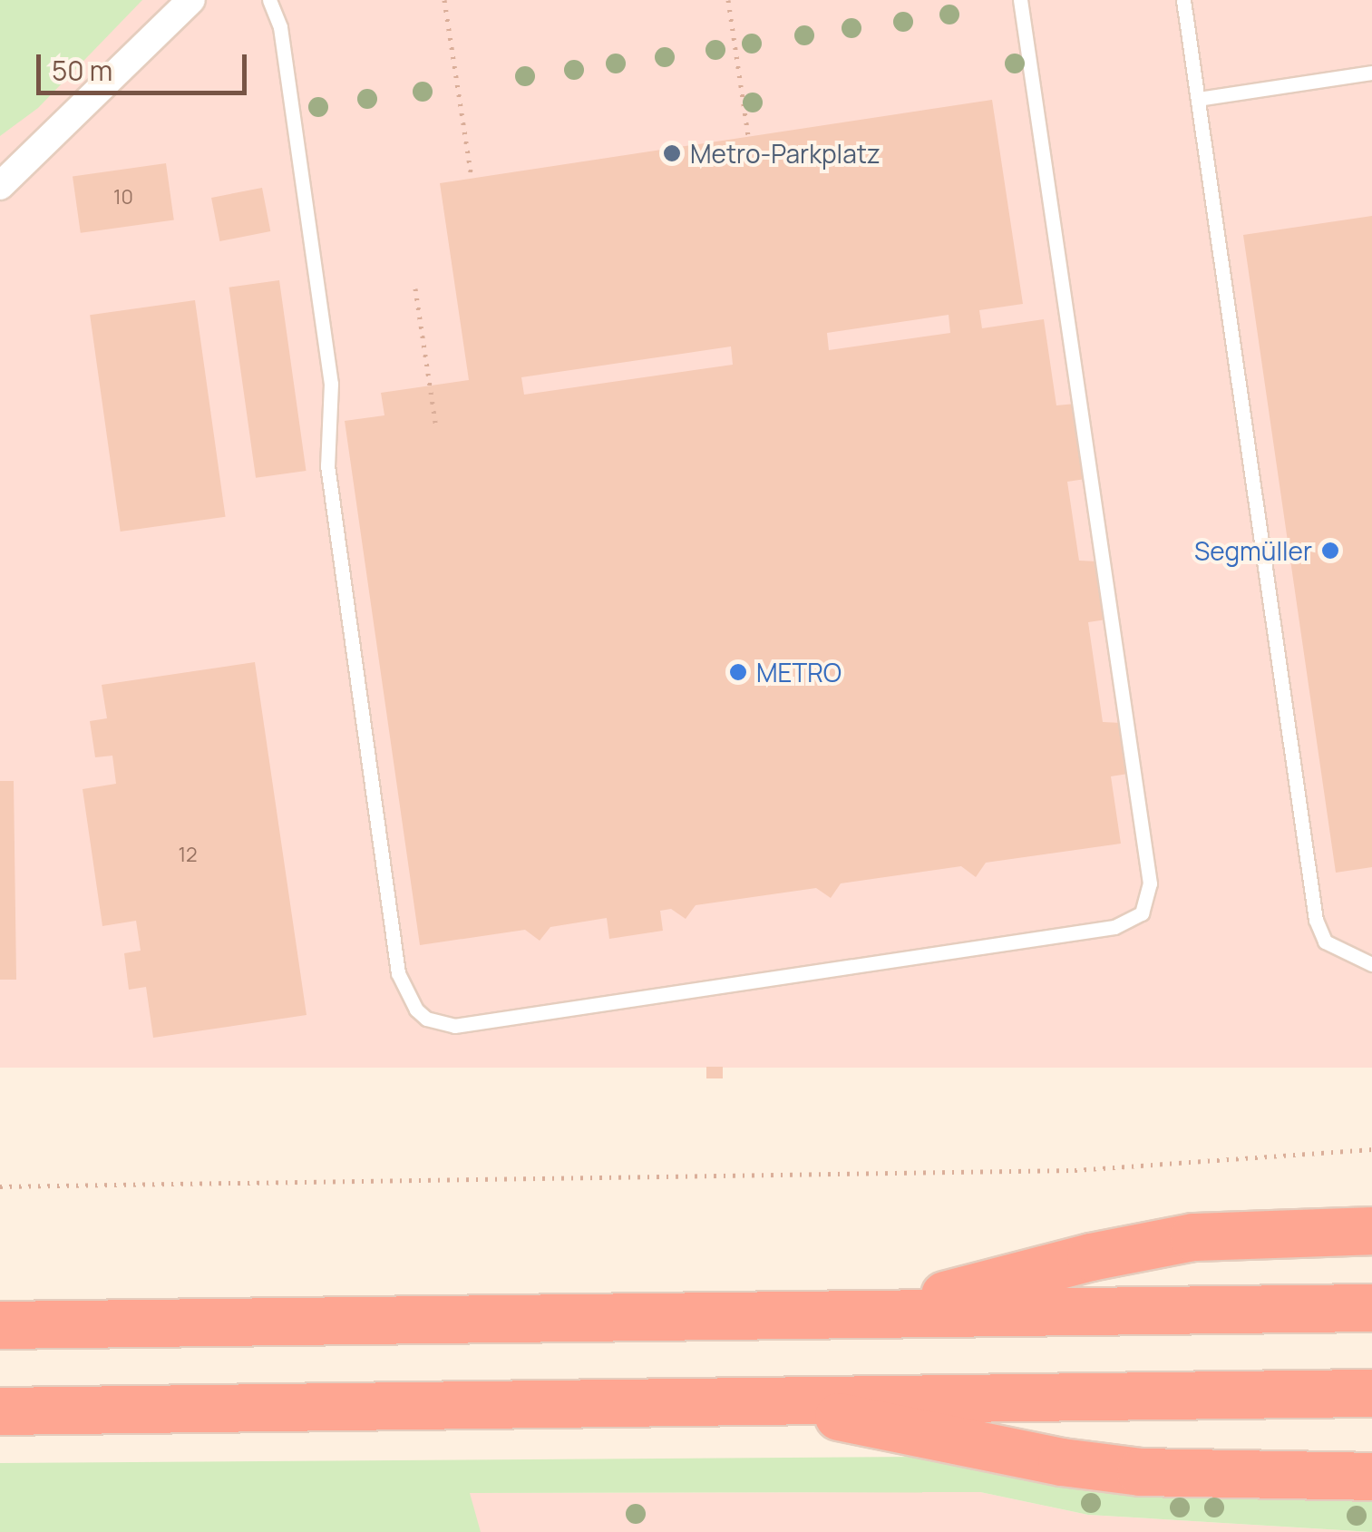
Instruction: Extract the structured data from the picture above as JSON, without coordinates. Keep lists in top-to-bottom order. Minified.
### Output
{"places":["Metro-Parkplatz","Segmüller","METRO"],"house_numbers":["10","12"],"scale_bar":"50 m"}
